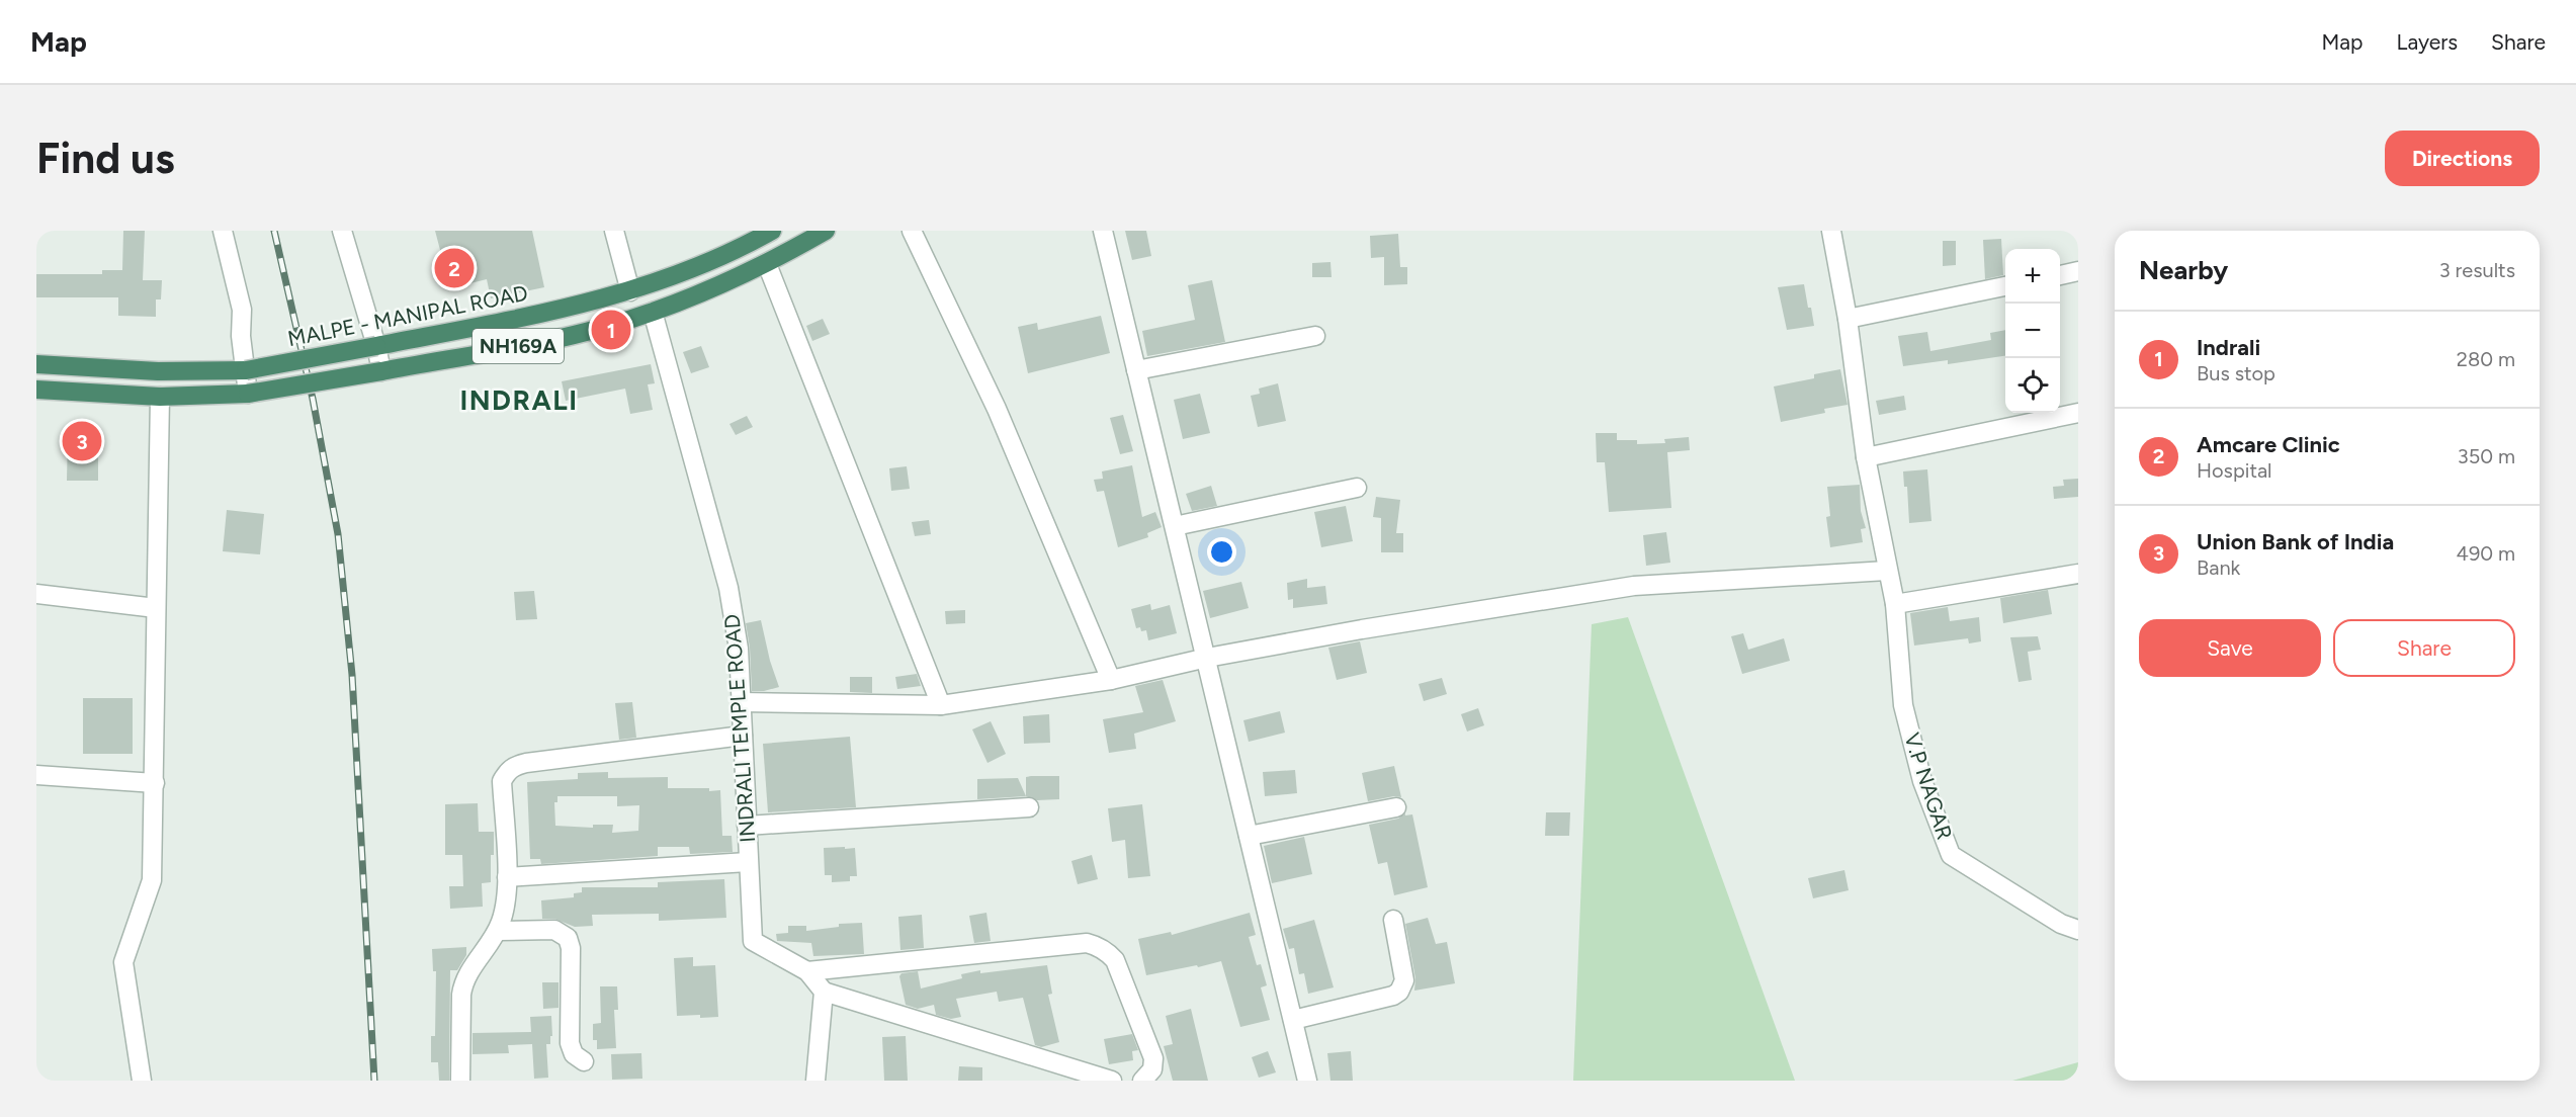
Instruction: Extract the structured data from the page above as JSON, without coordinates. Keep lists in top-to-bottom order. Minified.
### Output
{"streets":{"highway":["MALPE - MANIPAL ROAD","NH169A"],"street":["INDRALI TEMPLE ROAD","V.P NAGAR"]},"crossings":[["NH169A","INDRALI TEMPLE ROAD"]],"districts":["INDRALI"],"page":{"header":"Map","nav":["Map","Layers","Share"],"buttons":["Directions",["Save","Share"]],"title":"Find us","heading":["Nearby","3 results"],"pins":["2","1","3"],"map_buttons":["+","−"],"list":[{"mark":"1","name":"Indrali","note":"Bus stop","value":"280 m"},{"mark":"2","name":"Amcare Clinic","note":"Hospital","value":"350 m"},{"mark":"3","name":"Union Bank of India","note":"Bank","value":"490 m"}]}}
